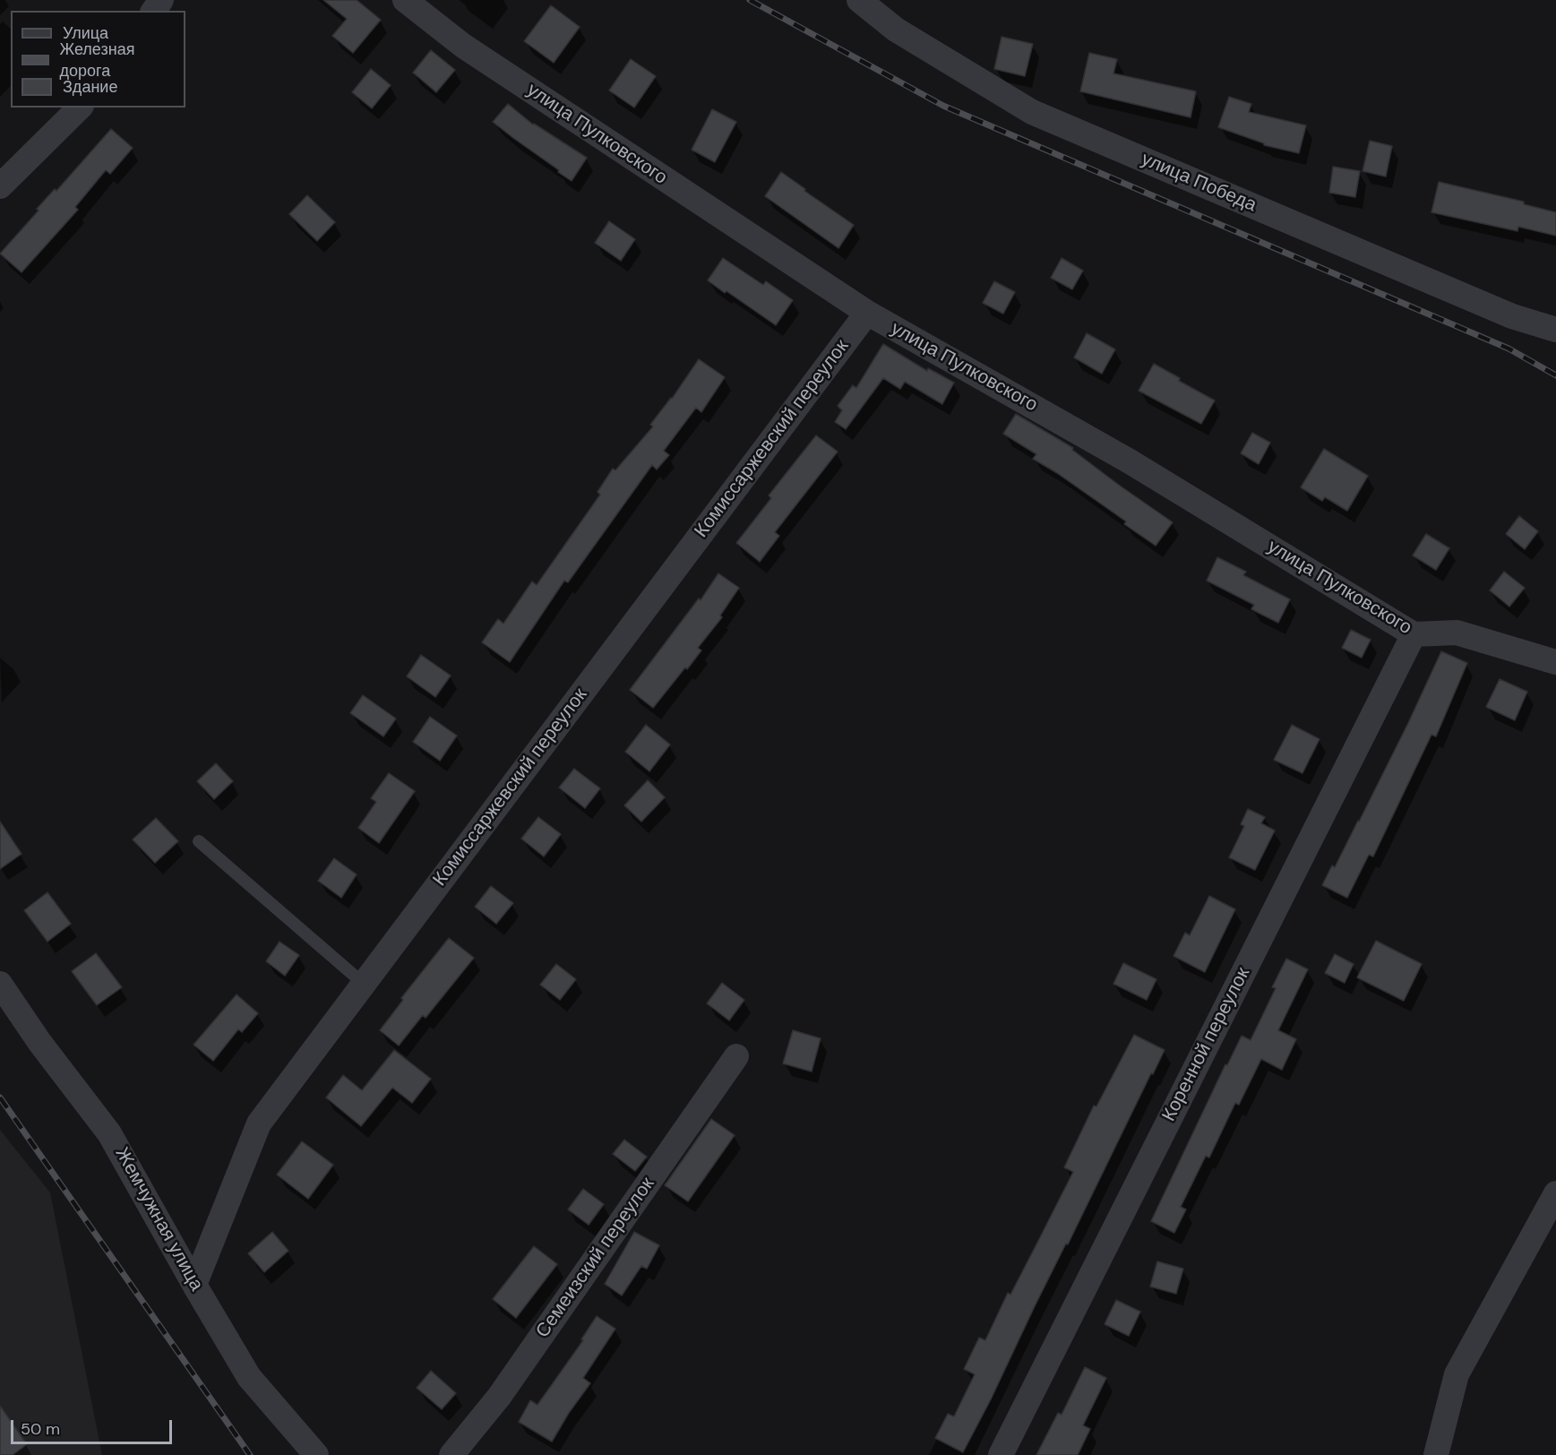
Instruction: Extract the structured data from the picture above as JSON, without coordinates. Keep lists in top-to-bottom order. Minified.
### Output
{"streets":{"street":["улица Пулковского","улица Победа","Комиссаржевский переулок","Коренной переулок","Жемчужная улица","Семеизский переулок"]},"crossings":[["улица Пулковского","Комиссаржевский переулок"],["улица Пулковского","Коренной переулок"],["Комиссаржевский переулок","Жемчужная улица"]],"legend":["Улица","Железная дорога","Здание"],"scale_bar":"50 m"}
